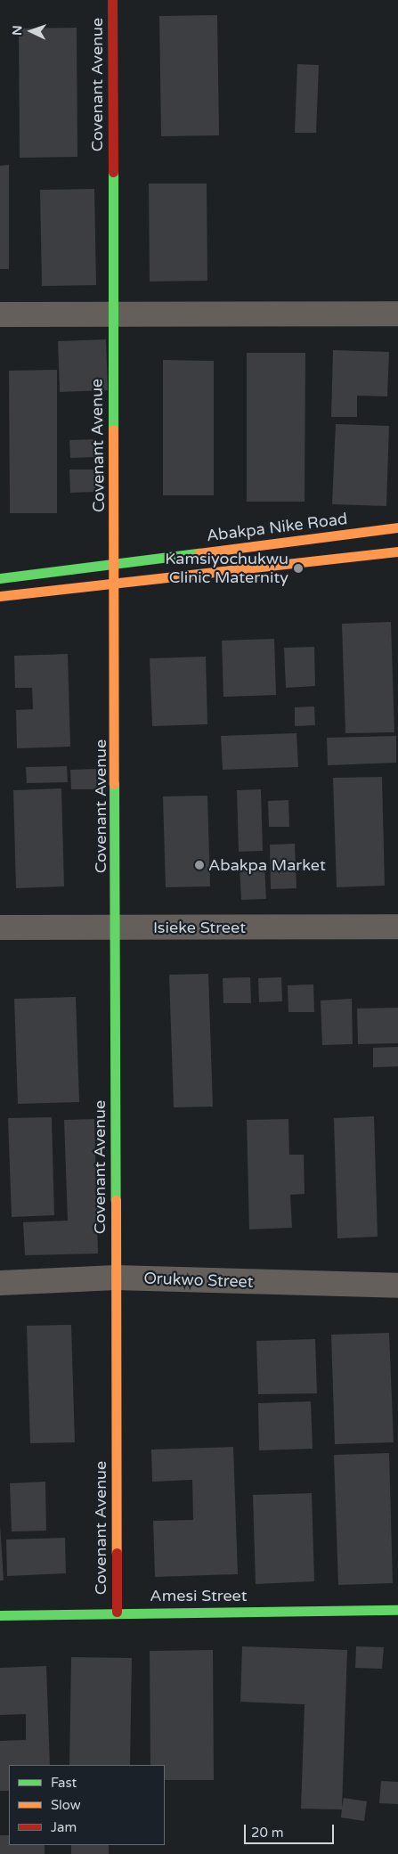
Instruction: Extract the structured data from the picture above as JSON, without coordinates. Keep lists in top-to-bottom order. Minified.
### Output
{"streets":{"street":["Covenant Avenue","Abakpa Nike Road","Isieke Street","Orukwo Street","Amesi Street"]},"crossings":[["Covenant Avenue","Abakpa Nike Road"],["Covenant Avenue","Isieke Street"],["Covenant Avenue","Orukwo Street"],["Covenant Avenue","Amesi Street"]],"places":["Kamsiyochukwu Clinic Maternity","Abakpa Market"],"legend":["Fast","Slow","Jam"],"scale_bar":"20 m","north":"left"}
